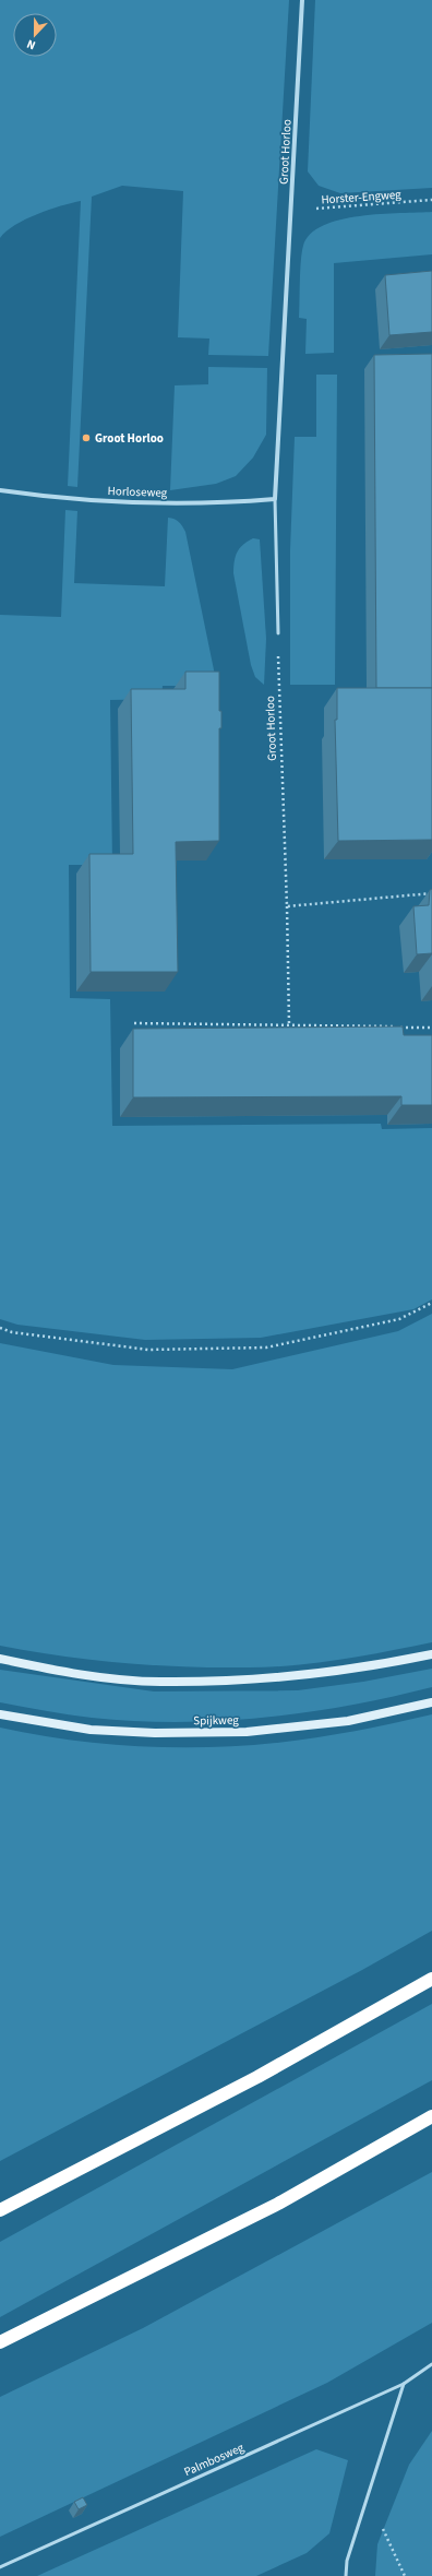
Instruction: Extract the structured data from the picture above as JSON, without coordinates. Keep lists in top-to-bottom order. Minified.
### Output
{"streets":{"main road":["Spijkweg"],"street":["Groot Horloo","Horloseweg"],"lane":["Palmbosweg"],"path":["Horster-Engweg"]},"crossings":[["Groot Horloo","Horster-Engweg"],["Groot Horloo","Horloseweg"]],"places":["Groot Horloo"],"north":"bottom"}
